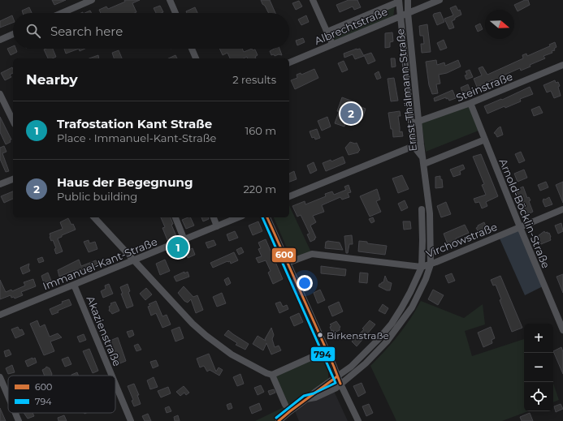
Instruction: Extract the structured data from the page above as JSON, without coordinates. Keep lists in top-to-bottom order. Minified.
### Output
{"streets":{"street":["Albrechtstraße","Steinstraße","Ernst-Thälmann-Straße","Arnold-Böcklin-Straße","Virchowstraße","Immanuel-Kant-Straße","Akazienstraße"]},"crossings":[["Albrechtstraße","Ernst-Thälmann-Straße"],["Steinstraße","Ernst-Thälmann-Straße"],["Steinstraße","Arnold-Böcklin-Straße"],["Ernst-Thälmann-Straße","Virchowstraße"],["Arnold-Böcklin-Straße","Virchowstraße"],["Immanuel-Kant-Straße","Akazienstraße"]],"places":["Birkenstraße"],"lines":["transit line 600","transit line 794"],"legend":["600","794"],"north":"right","page":{"search":"Search here","heading":["Nearby","2 results"],"list":[{"mark":"1","name":"Trafostation Kant Straße","note":"Place · Immanuel-Kant-Straße","value":"160 m"},{"mark":"2","name":"Haus der Begegnung","note":"Public building","value":"220 m"}],"pins":["2","1"],"map_buttons":["+","−"]}}
